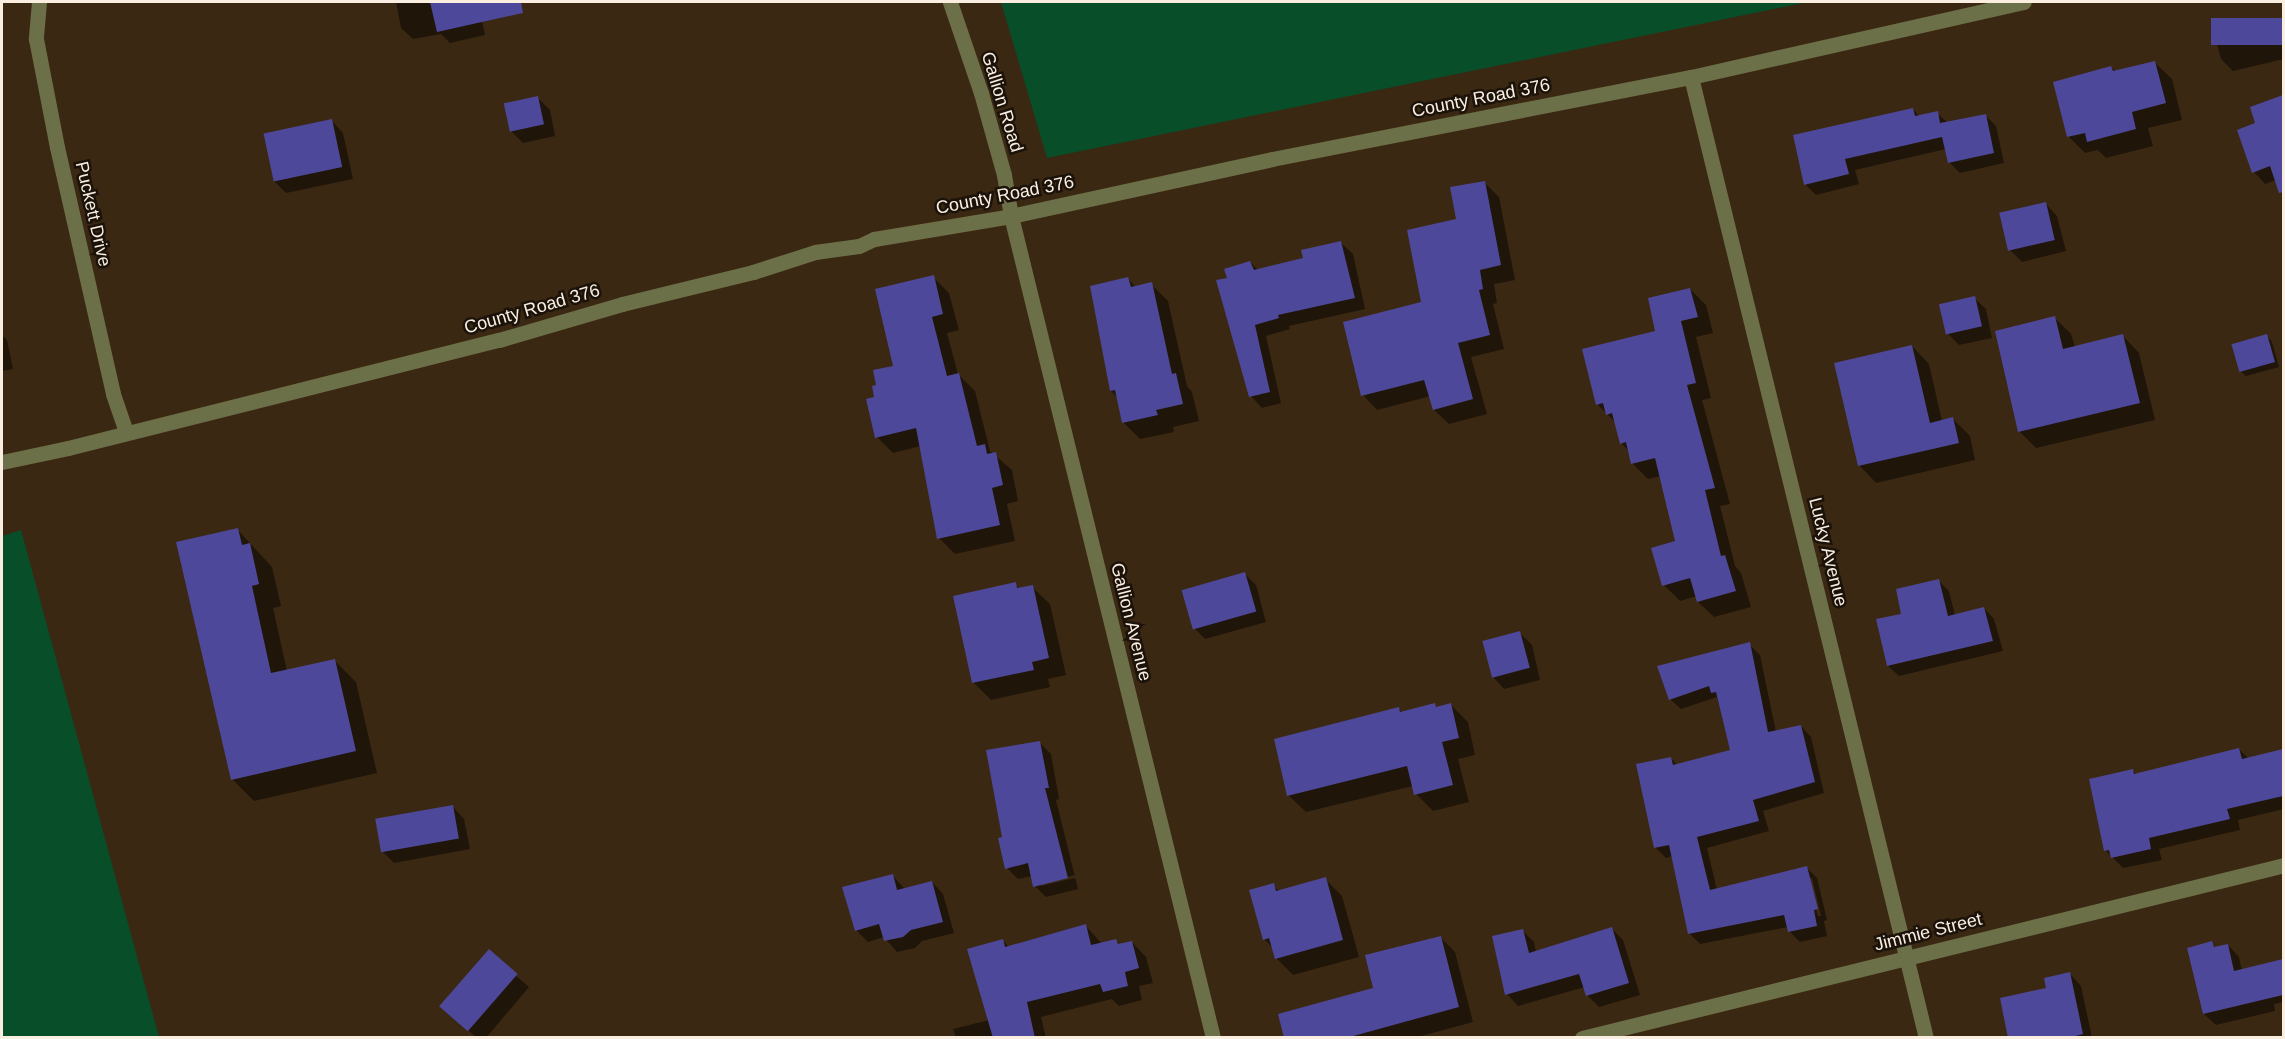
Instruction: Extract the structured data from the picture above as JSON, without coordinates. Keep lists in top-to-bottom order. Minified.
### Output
{"streets":{"street":["County Road 376","Gallion Road","Puckett Drive","Lucky Avenue","Gallion Avenue","Jimmie Street"]},"crossings":[["County Road 376","Gallion Road"],["County Road 376","Puckett Drive"],["County Road 376","Lucky Avenue"],["County Road 376","Gallion Avenue"],["Gallion Road","Gallion Avenue"],["Lucky Avenue","Jimmie Street"]]}
